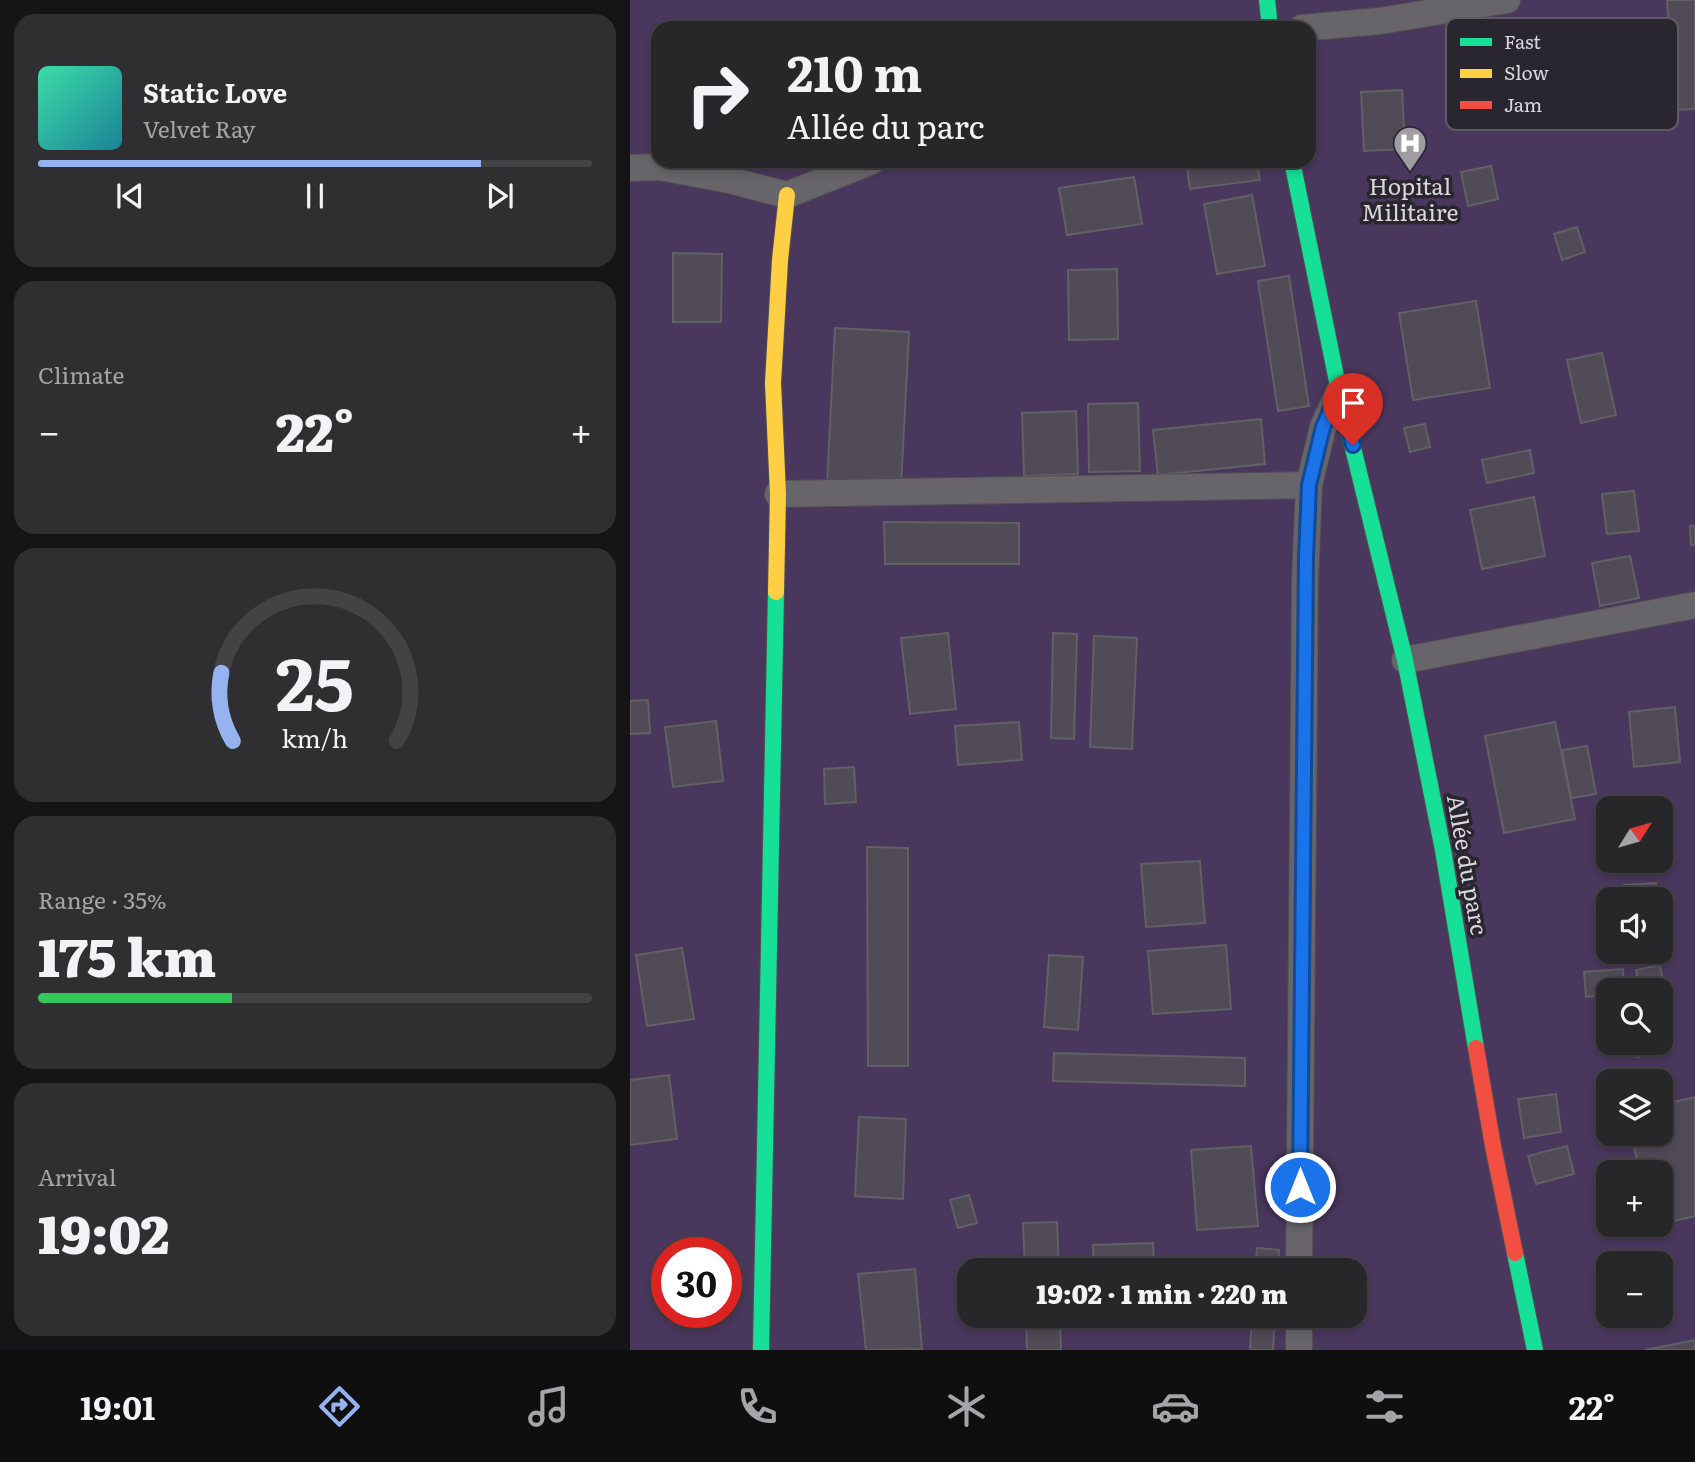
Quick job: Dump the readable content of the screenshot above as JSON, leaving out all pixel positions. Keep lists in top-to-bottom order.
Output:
{
  "streets": {
    "street": ["Allée du parc"]
  },
  "places": {
    "hospital": ["Hopital Militaire"]
  },
  "legend": ["Fast", "Slow", "Jam"],
  "north": "top right",
  "page": {
    "turn": ["210 m", "Allée du parc"],
    "song": ["Static Love", "Velvet Ray"],
    "tile": [
      "Climate",
      ["Range · 35%", "175 km"],
      ["Arrival", "19:02"]
    ],
    "heat": ["−", "22°", "+"],
    "map_buttons": ["+", "−"],
    "limit": "30",
    "trip": "19:02 · 1 min · 220 m",
    "tabs": ["19:01", "22°"],
    "gauge": ["25", "km/h"]
  }
}
